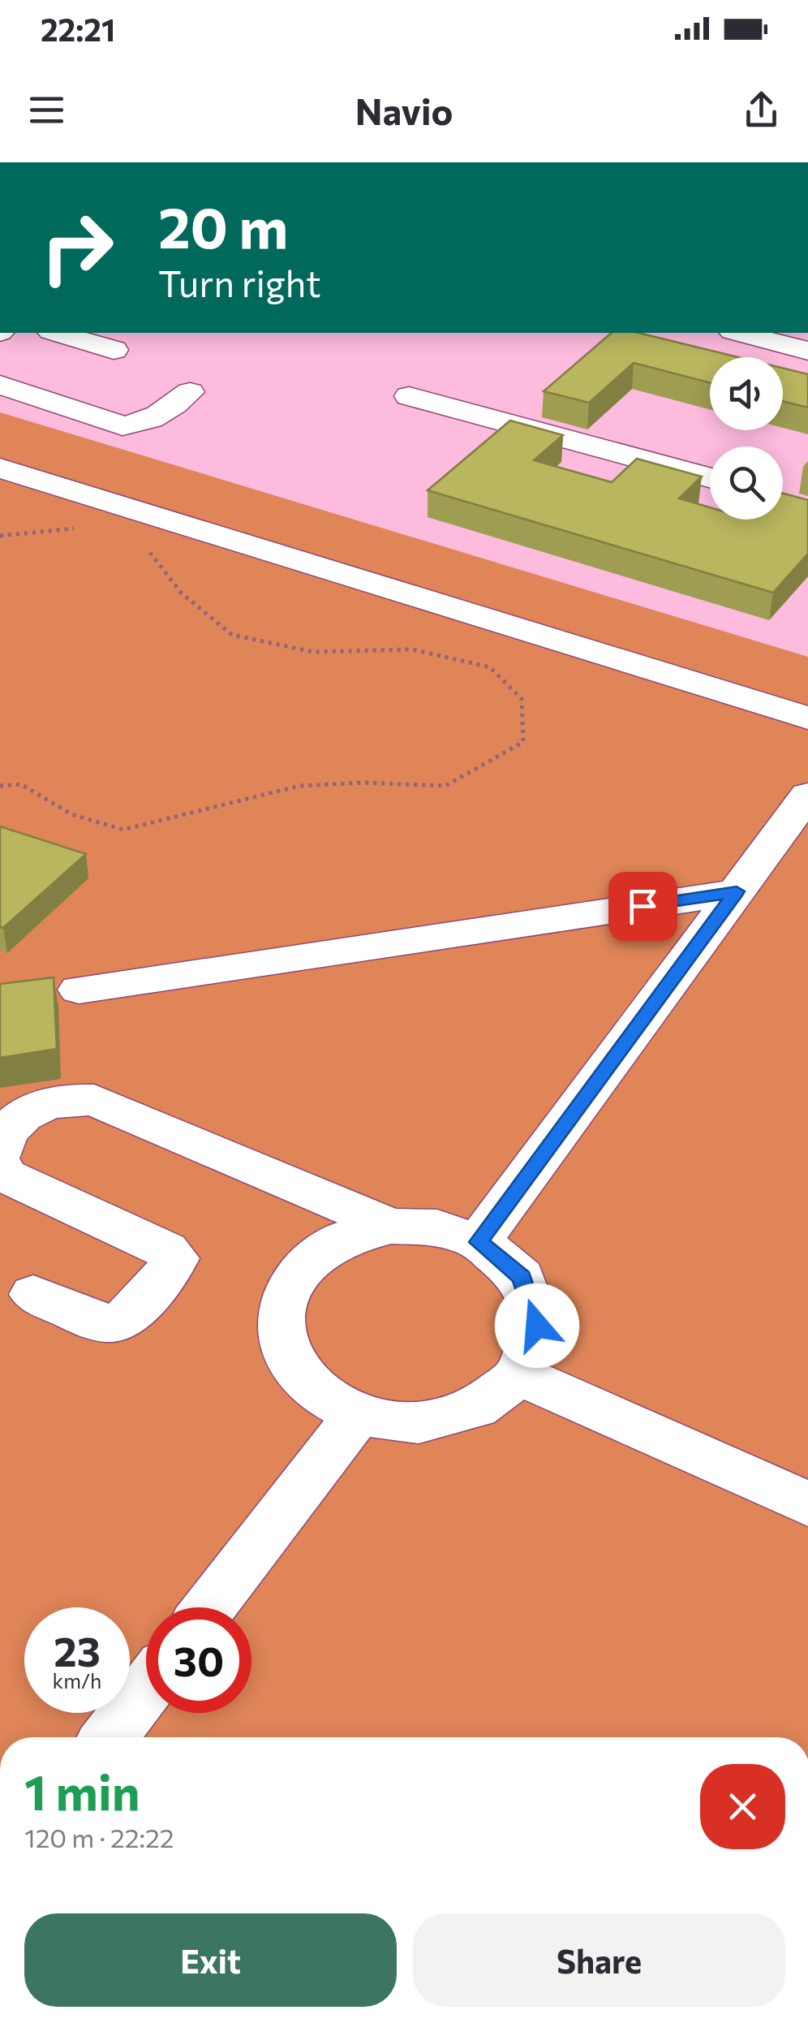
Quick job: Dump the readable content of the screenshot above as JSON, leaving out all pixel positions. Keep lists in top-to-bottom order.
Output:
{
  "page": {
    "status": "22:21",
    "header": "Navio",
    "turn": ["20 m", "Turn right"],
    "speed": "23 km/h",
    "limit": "30",
    "heading": ["1 min", "120 m · 22:22"],
    "buttons": ["Exit", "Share"]
  }
}
